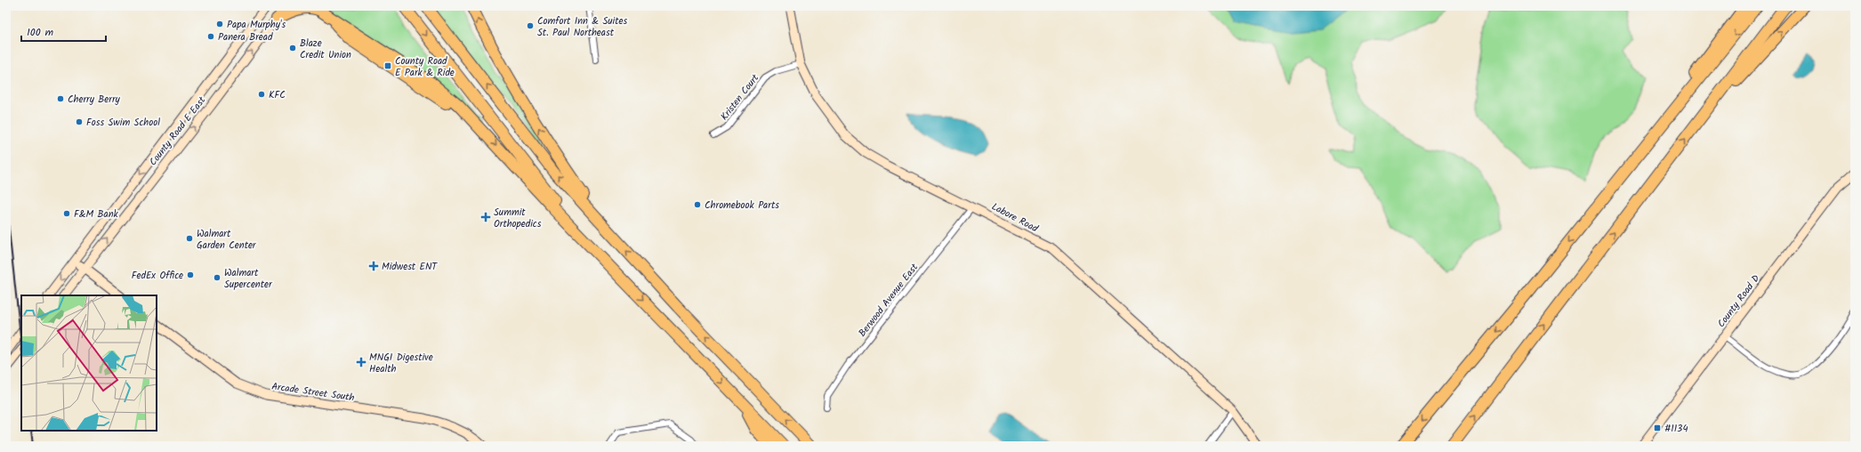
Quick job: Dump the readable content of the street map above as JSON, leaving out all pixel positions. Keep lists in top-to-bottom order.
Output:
{
  "streets": {
    "street": [
      "Kristen Court",
      "County Road E East",
      "Labore Road",
      "Berwood Avenue East",
      "County Road D",
      "Arcade Street South"
    ]
  },
  "crossings": [
    ["Kristen Court", "Labore Road"],
    ["Labore Road", "Berwood Avenue East"]
  ],
  "places": {
    "other": [
      "Papa Murphy's",
      "Comfort Inn & Suites St. Paul Northeast",
      "Panera Bread",
      "Blaze Credit Union",
      "KFC",
      "Cherry Berry",
      "Foss Swim School",
      "Chromebook Parts",
      "F&M Bank",
      "Walmart Garden Center",
      "FedEx Office",
      "Walmart Supercenter"
    ],
    "transit": ["County Road E Park & Ride", "#1134"],
    "health": ["Summit Orthopedics", "Midwest ENT", "MNGI Digestive Health"]
  },
  "scale_bar": "100 m"
}
